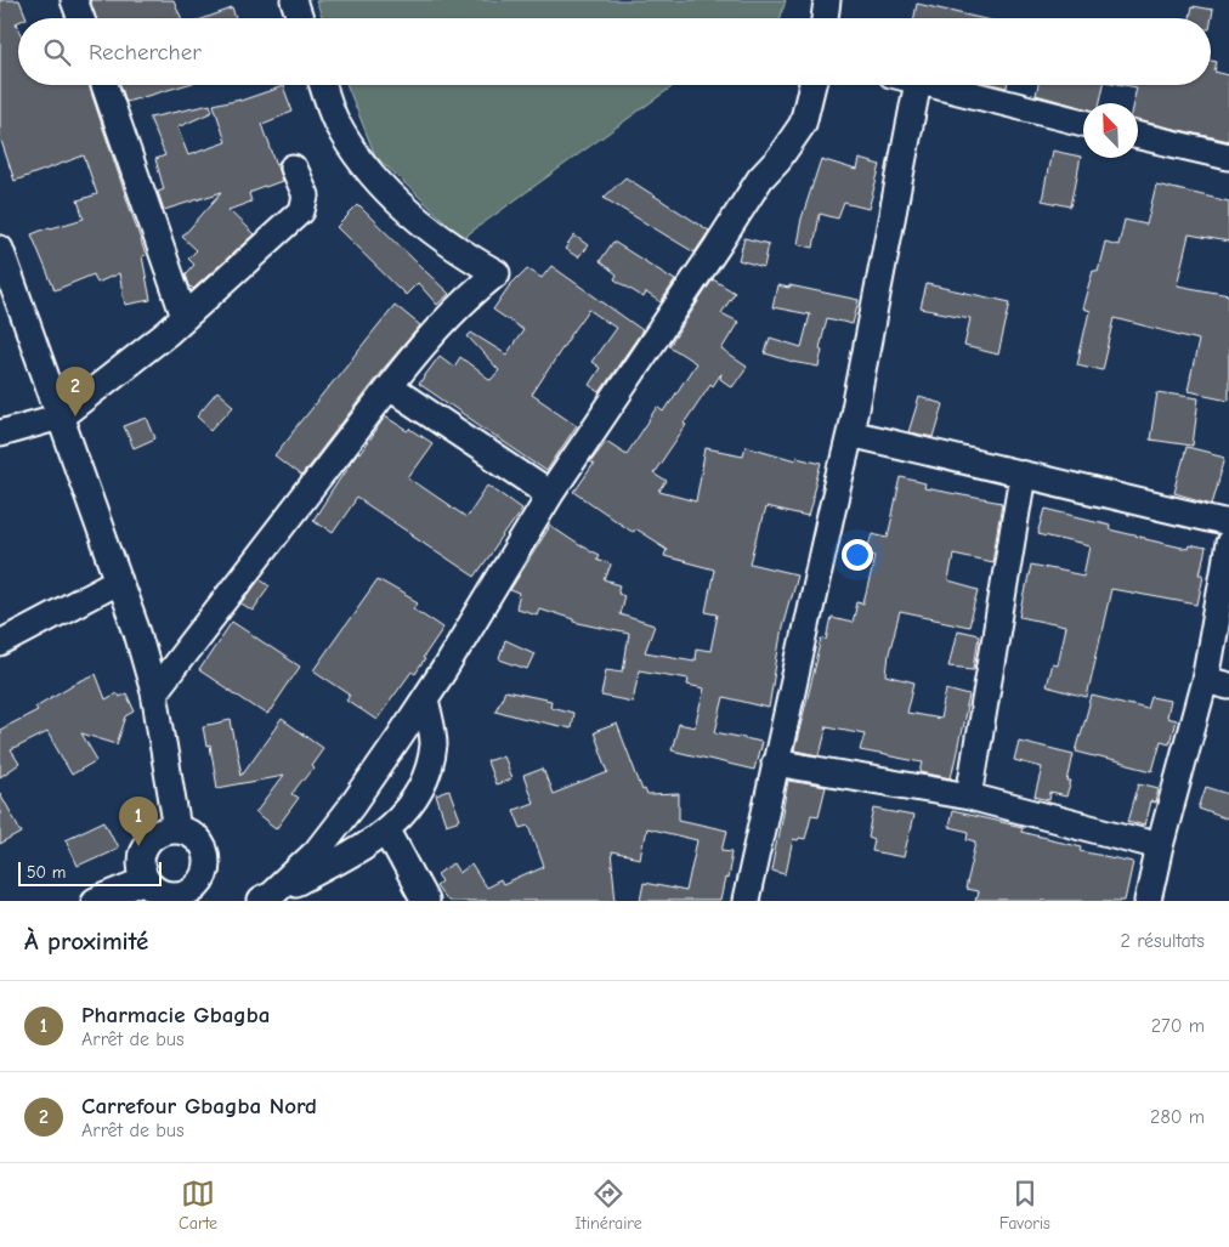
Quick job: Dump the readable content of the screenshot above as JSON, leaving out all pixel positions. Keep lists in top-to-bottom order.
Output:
{
  "scale_bar": "50 m",
  "north": "top left",
  "page": {
    "search": "Rechercher",
    "pins": ["2", "1"],
    "scale": "50 m",
    "heading": ["À proximité", "2 résultats"],
    "list": [
      {
        "mark": "1",
        "name": "Pharmacie Gbagba",
        "note": "Arrêt de bus",
        "value": "270 m"
      },
      {
        "mark": "2",
        "name": "Carrefour Gbagba Nord",
        "note": "Arrêt de bus",
        "value": "280 m"
      }
    ],
    "nav": ["Carte", "Itinéraire", "Favoris"]
  }
}
